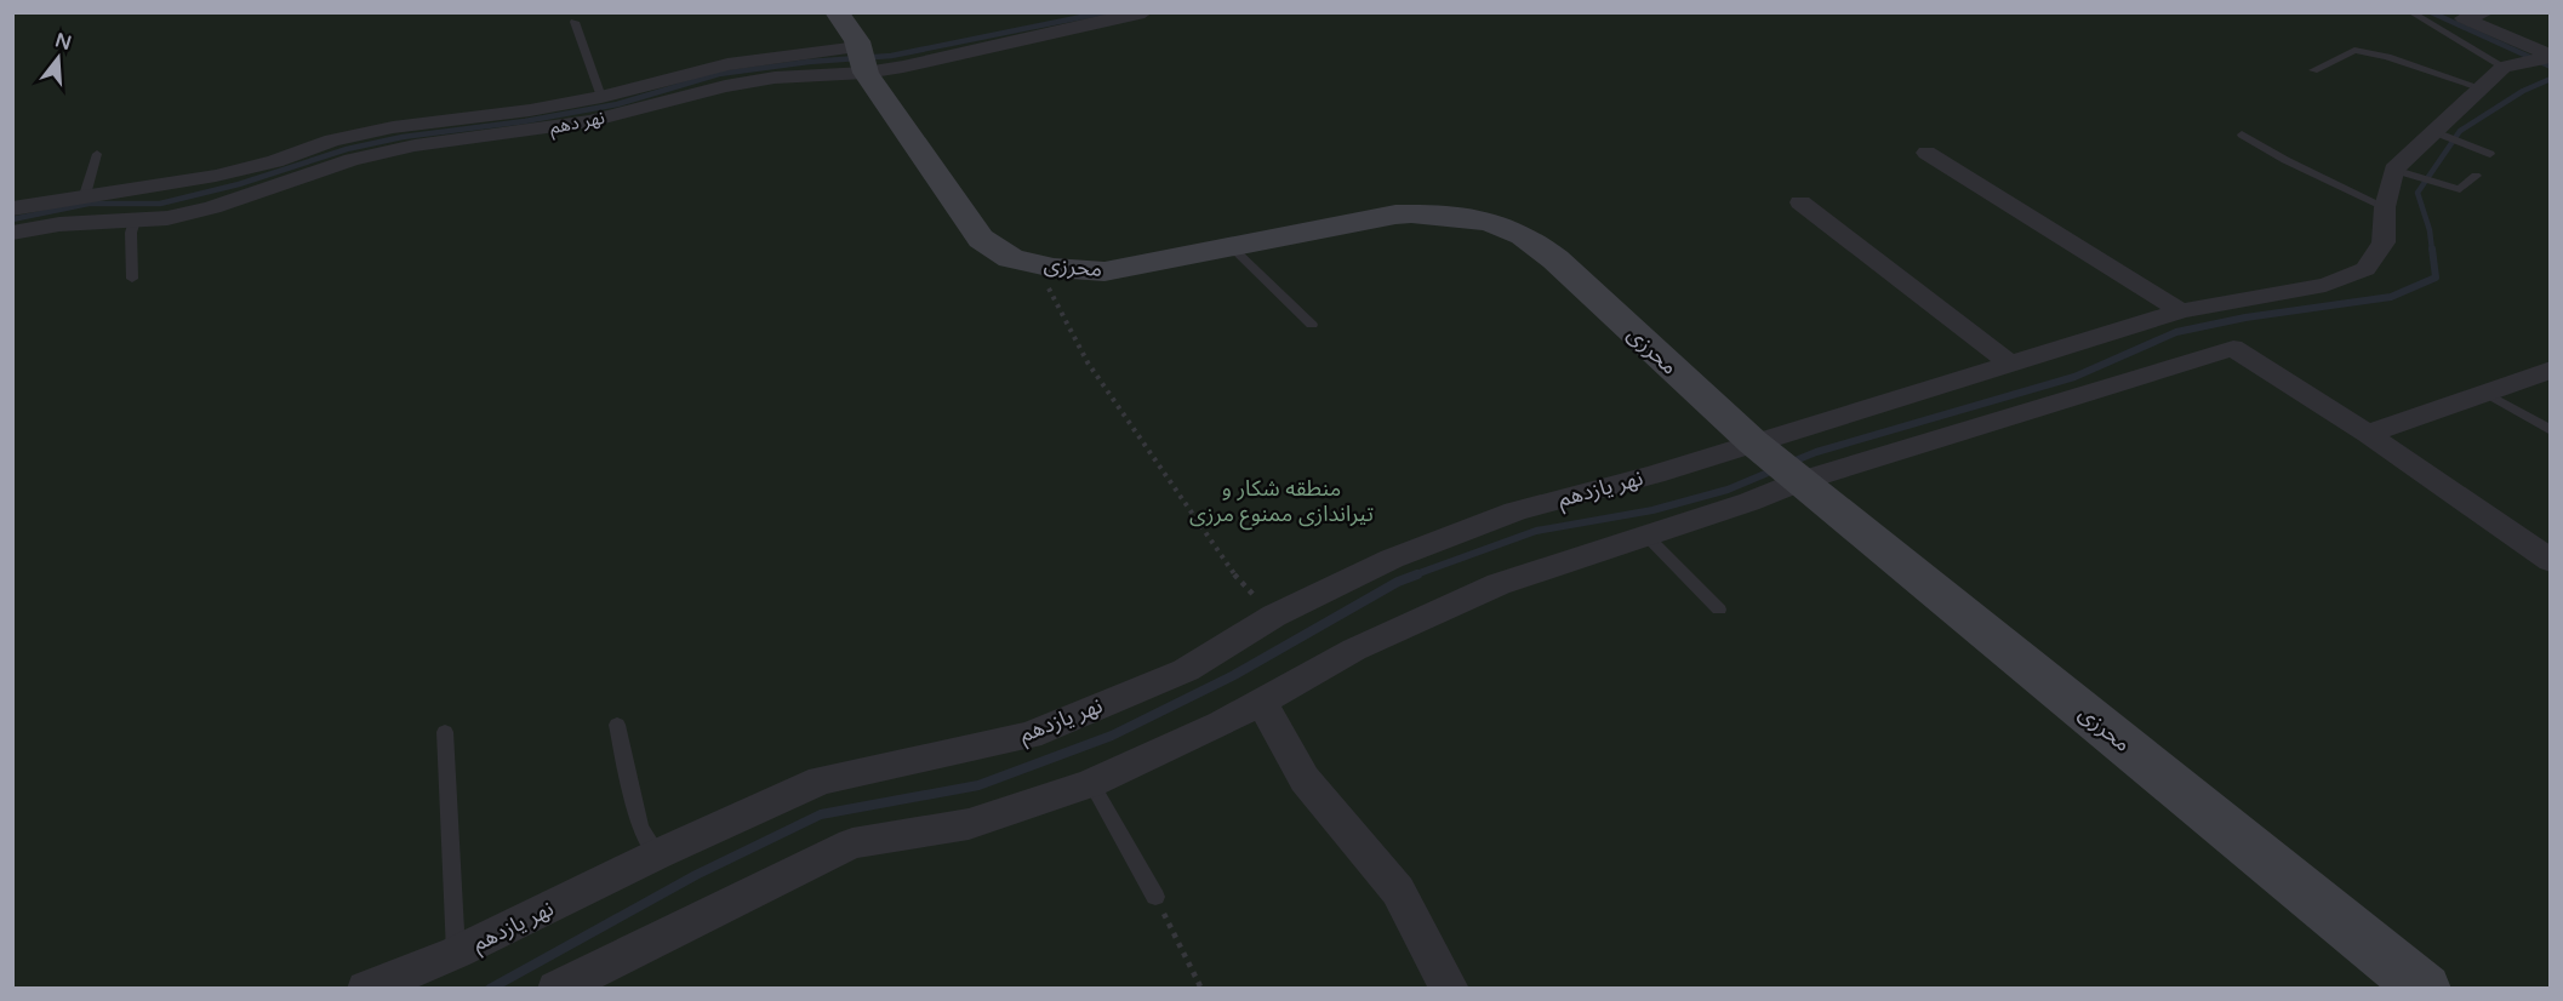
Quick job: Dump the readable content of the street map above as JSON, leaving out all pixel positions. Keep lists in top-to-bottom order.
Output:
{
  "streets": {
    "street": ["نهر دهم", "محرزی", "نهر یازدهم"]
  },
  "crossings": [
    ["نهر دهم", "محرزی"],
    ["محرزی", "نهر یازدهم"]
  ],
  "parks": ["منطقه شکار و تیراندازی ممنوع مرزی"],
  "north": "top"
}
